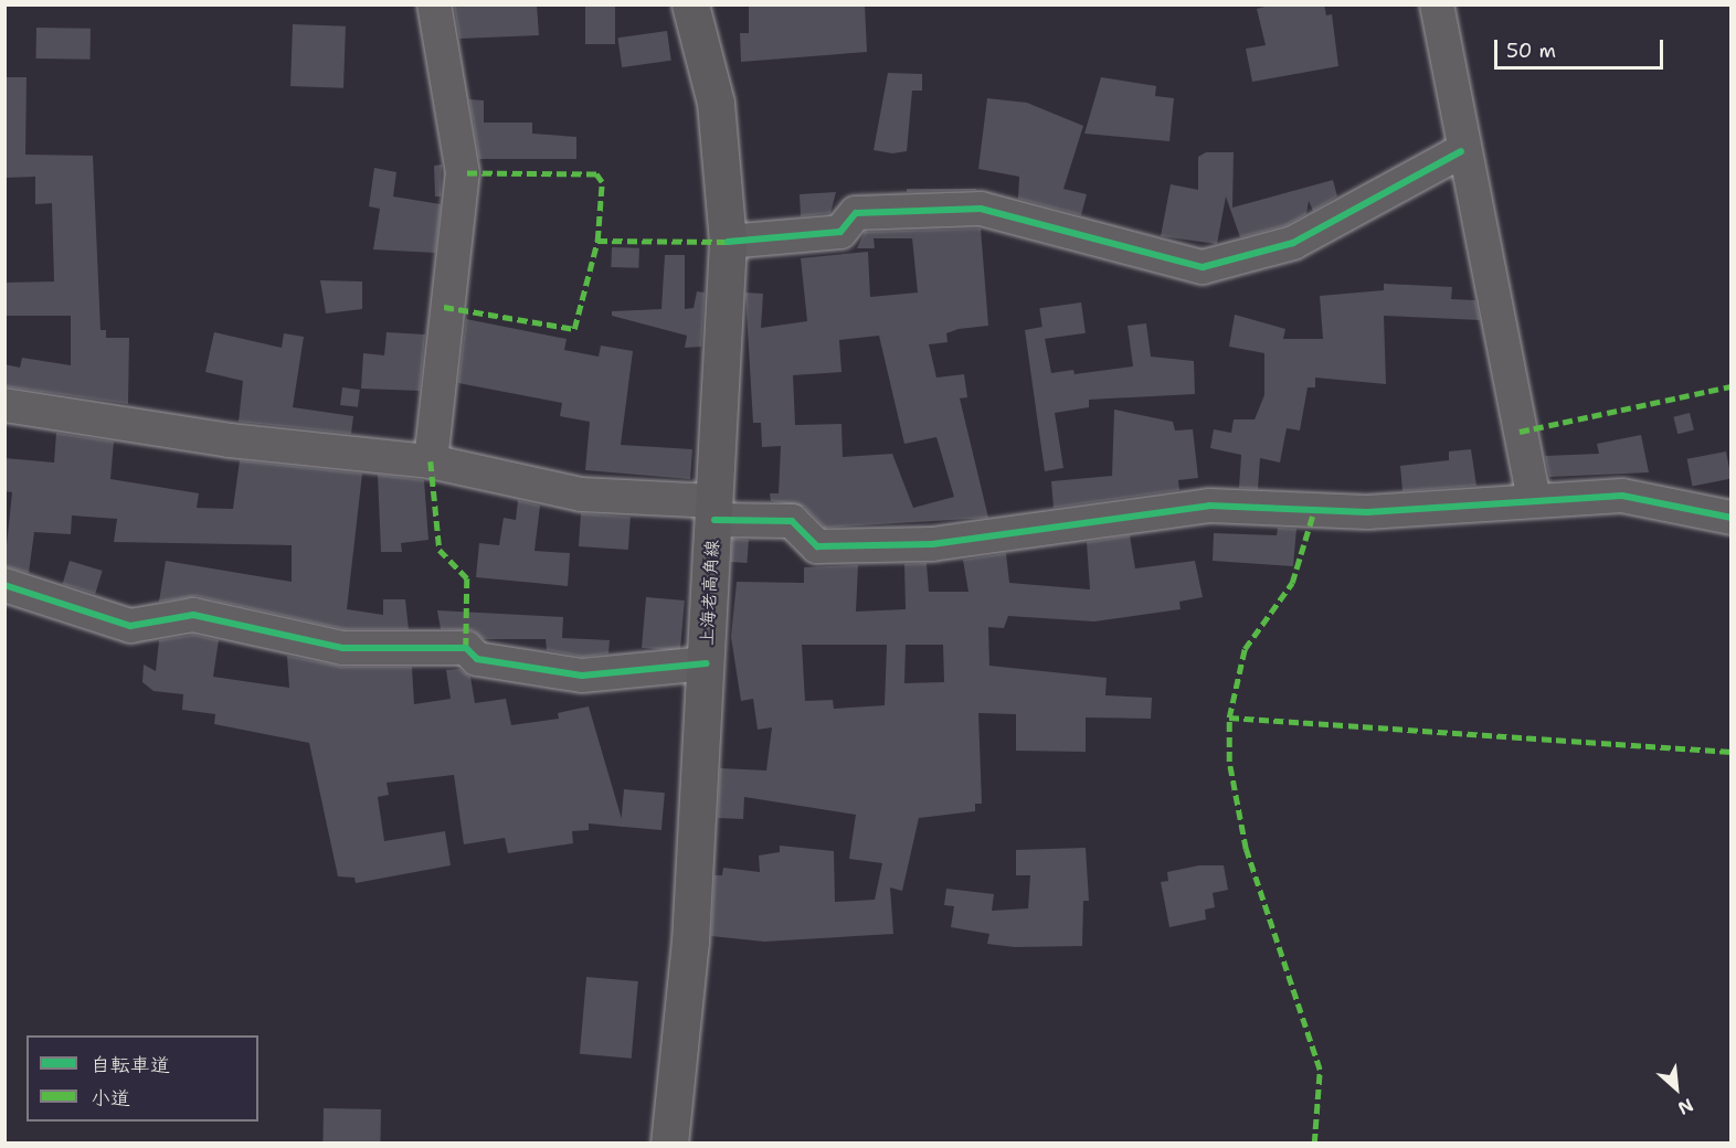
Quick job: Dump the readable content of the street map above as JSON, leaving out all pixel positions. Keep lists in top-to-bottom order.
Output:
{
  "streets": {
    "main road": ["上海老高角線"]
  },
  "legend": ["自転車道", "小道"],
  "scale_bar": "50 m",
  "north": "bottom right"
}
